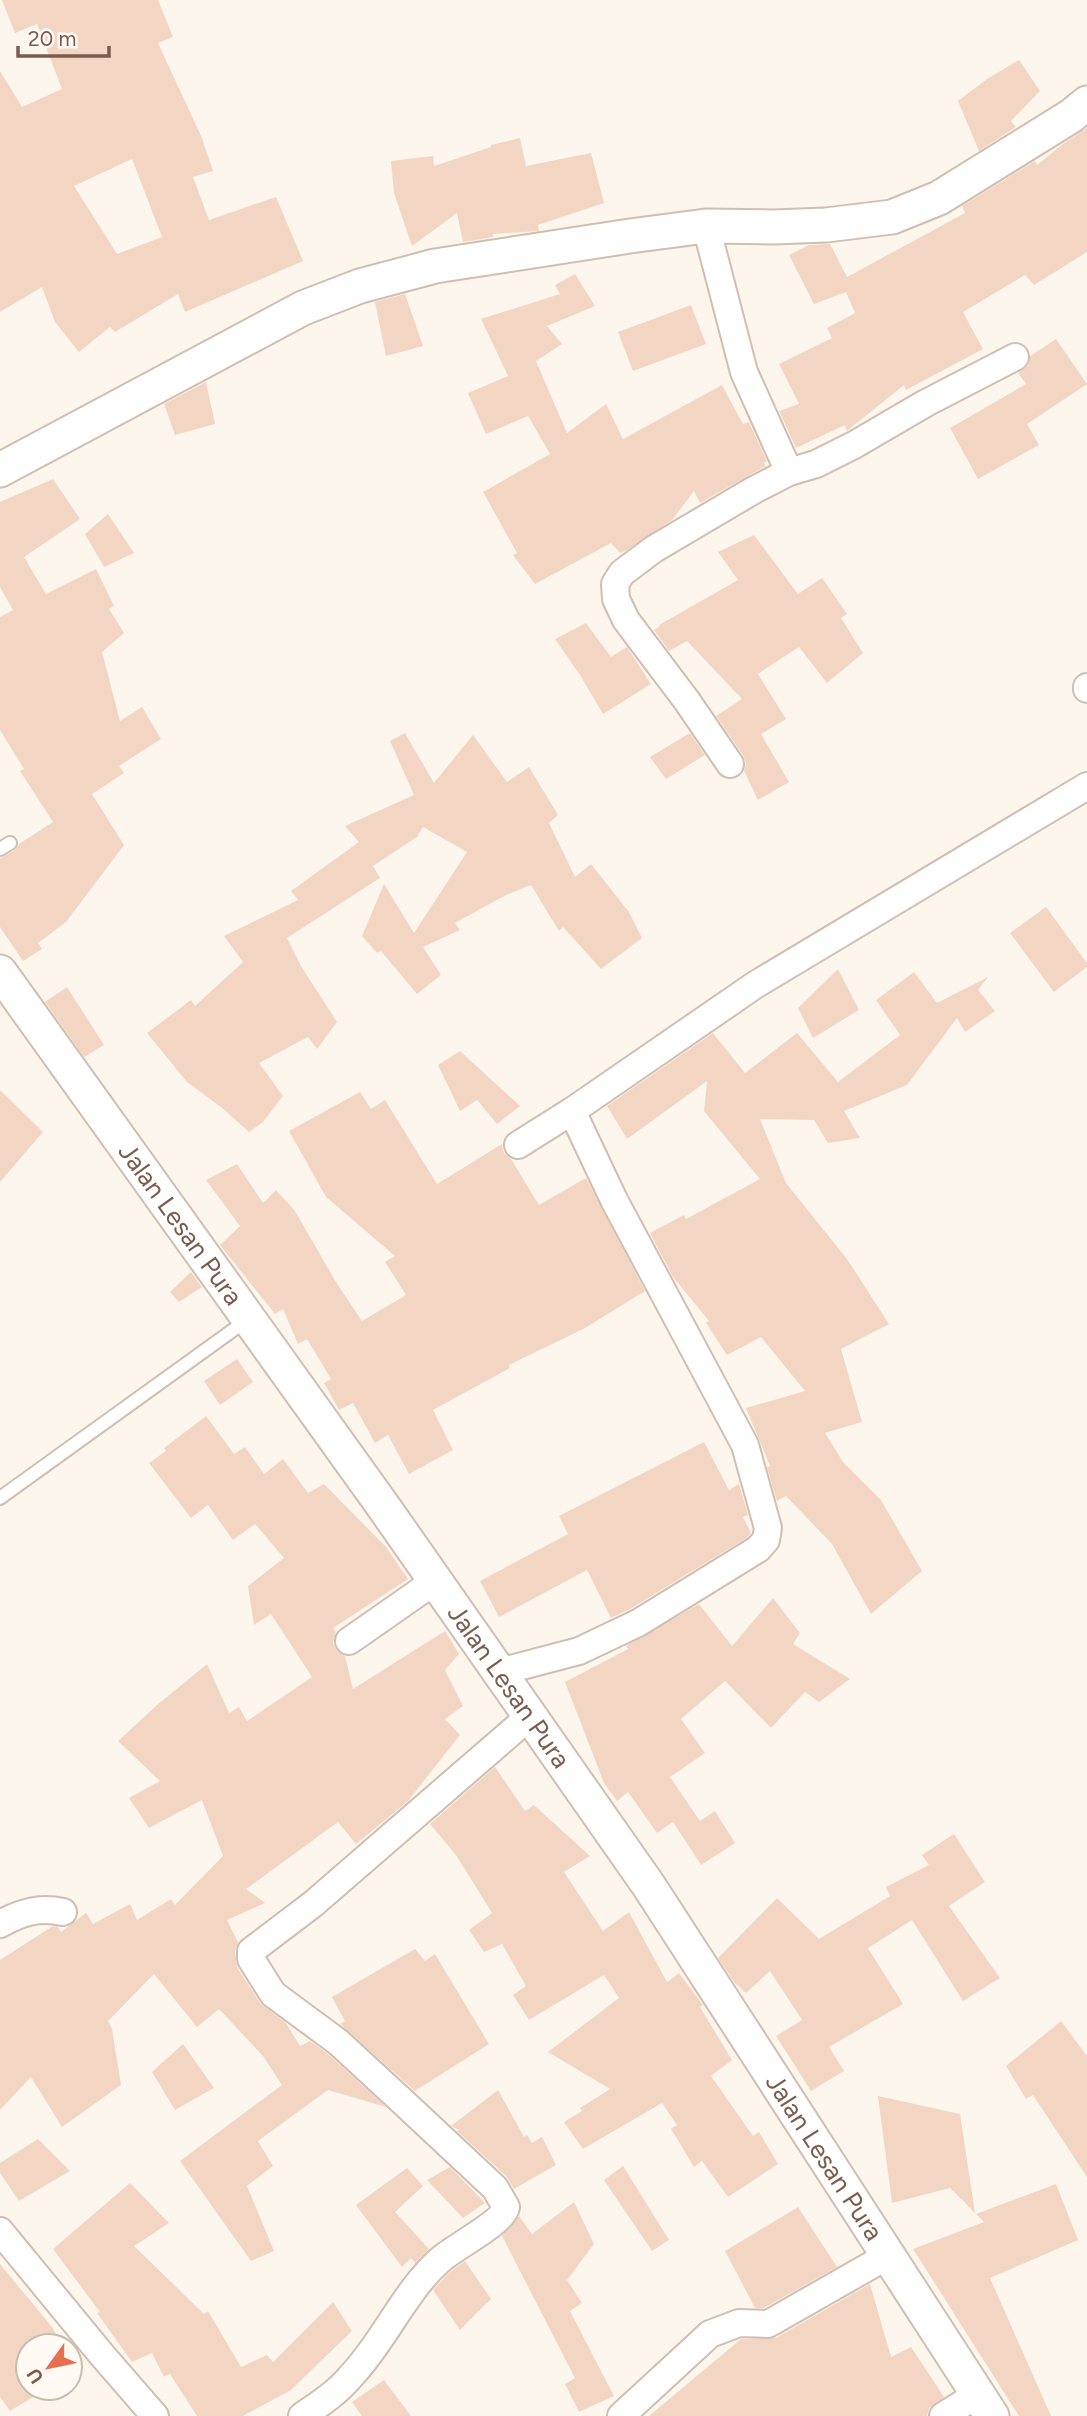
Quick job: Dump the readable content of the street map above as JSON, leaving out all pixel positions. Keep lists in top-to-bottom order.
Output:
{
  "streets": {
    "street": ["Jalan Lesan Pura"]
  },
  "scale_bar": "20 m",
  "north": "bottom left"
}
